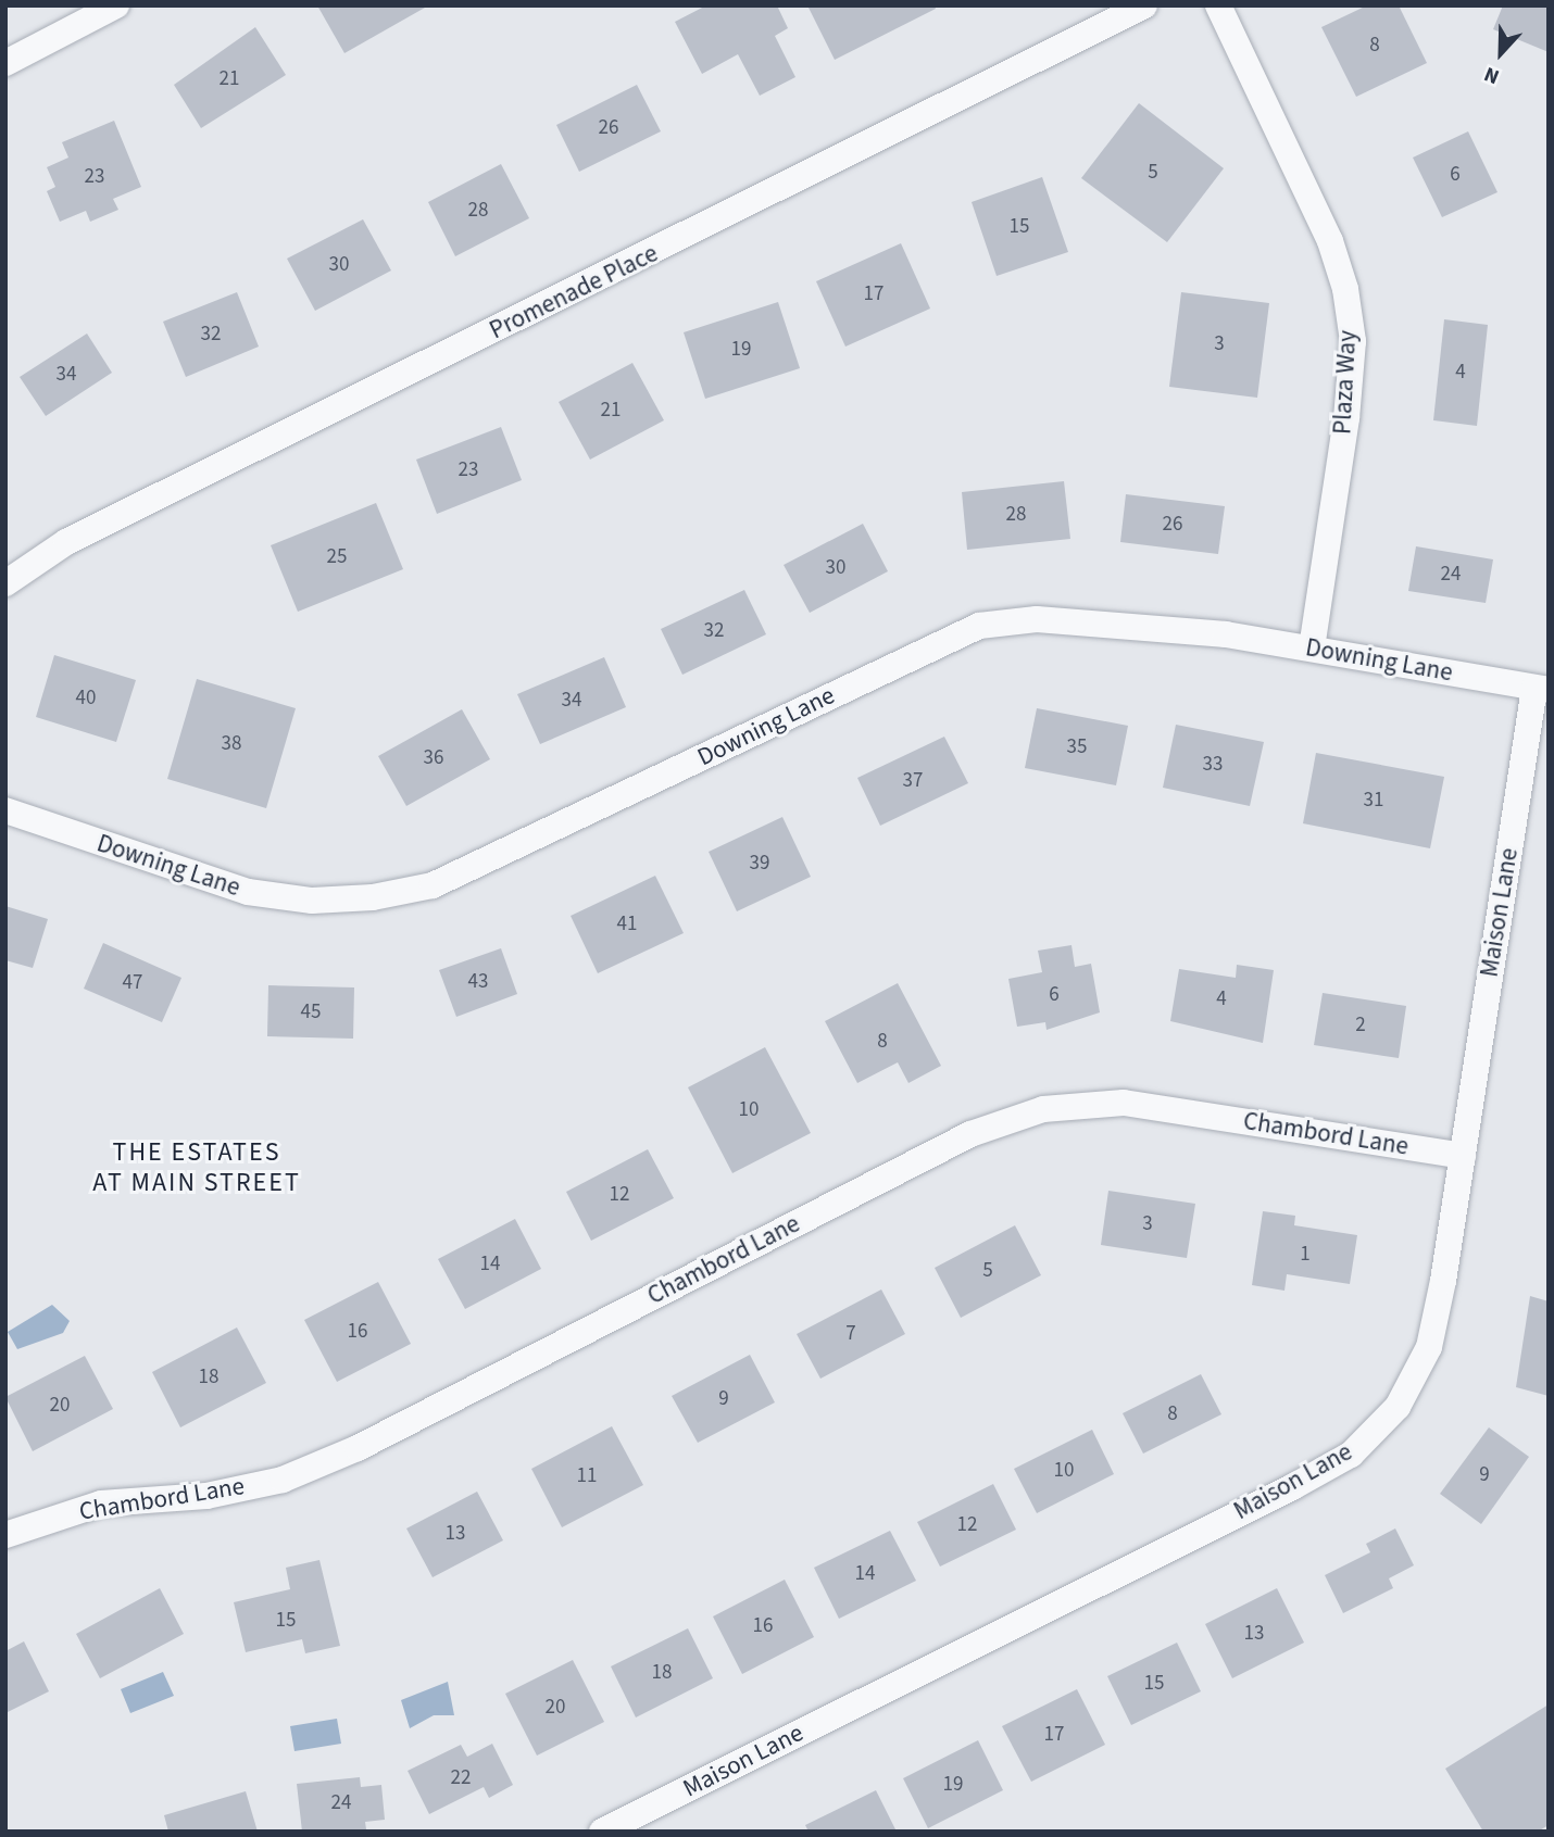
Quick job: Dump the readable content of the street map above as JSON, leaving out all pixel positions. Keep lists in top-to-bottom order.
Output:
{
  "streets": {
    "street": [
      "Promenade Place",
      "Plaza Way",
      "Downing Lane",
      "Maison Lane",
      "Chambord Lane"
    ]
  },
  "crossings": [
    ["Plaza Way", "Downing Lane"],
    ["Downing Lane", "Maison Lane"],
    ["Maison Lane", "Chambord Lane"]
  ],
  "districts": ["THE ESTATES AT MAIN STREET"],
  "house_numbers": [
    "8",
    "21",
    "26",
    "5",
    "6",
    "23",
    "28",
    "15",
    "30",
    "17",
    "32",
    "3",
    "19",
    "4",
    "34",
    "21",
    "23",
    "28",
    "26",
    "25",
    "30",
    "24",
    "32",
    "40",
    "34",
    "38",
    "35",
    "36",
    "33",
    "37",
    "31",
    "39",
    "41",
    "43",
    "47",
    "6",
    "4",
    "45",
    "2",
    "8",
    "10",
    "12",
    "3",
    "1",
    "14",
    "5",
    "16",
    "7",
    "18",
    "9",
    "20",
    "8",
    "10",
    "9",
    "11",
    "12",
    "13",
    "14",
    "15",
    "16",
    "13",
    "18",
    "15",
    "20",
    "17",
    "22",
    "19",
    "24"
  ],
  "north": "bottom"
}
